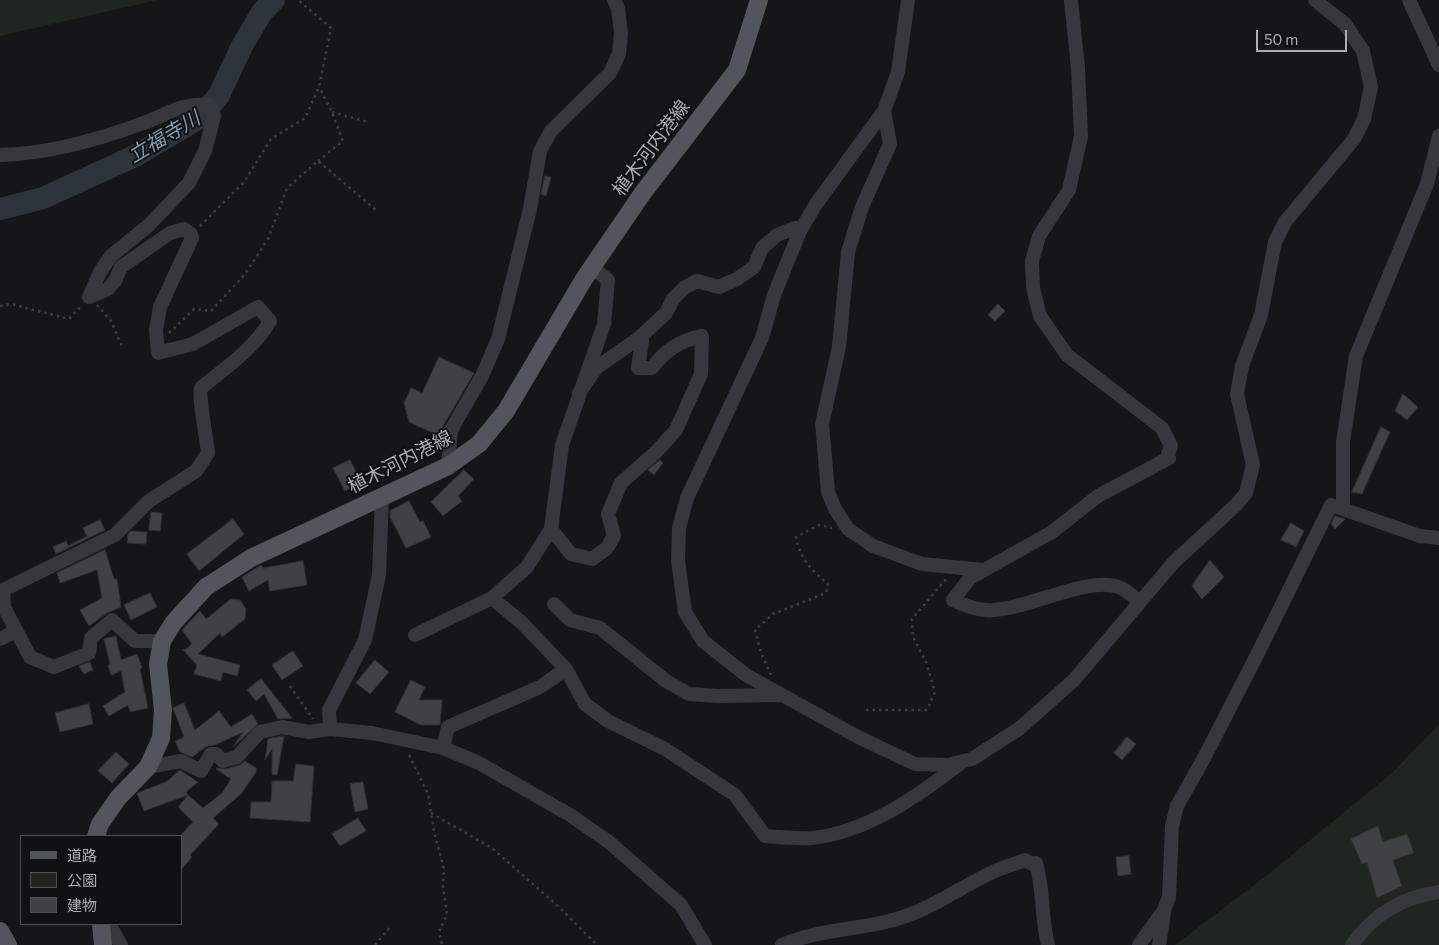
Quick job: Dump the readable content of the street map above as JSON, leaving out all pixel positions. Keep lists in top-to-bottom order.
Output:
{
  "streets": {
    "main road": ["植木河内港線"]
  },
  "water": ["立福寺川"],
  "legend": ["道路", "公園", "建物"],
  "scale_bar": "50 m"
}
